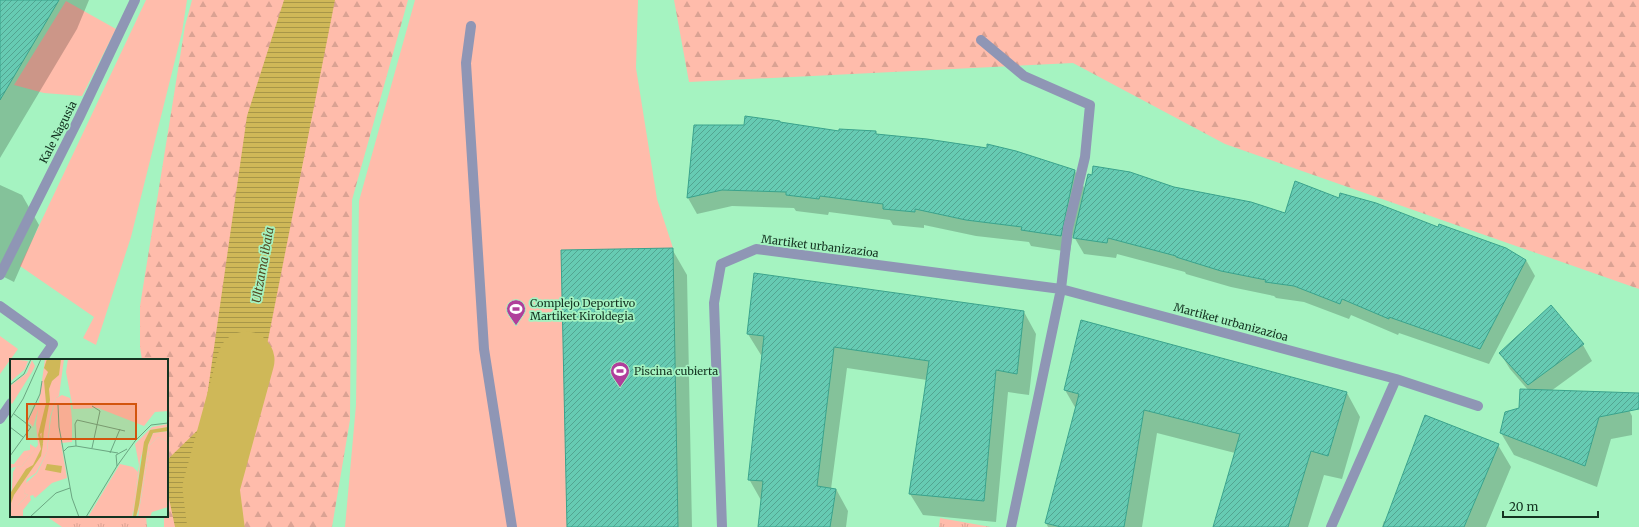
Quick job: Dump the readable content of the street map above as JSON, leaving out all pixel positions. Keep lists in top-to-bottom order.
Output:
{
  "streets": {
    "street": ["Kale Nagusia", "Martiket urbanizazioa"]
  },
  "water": ["Ultzama ibaia"],
  "places": {
    "sports": ["Complejo Deportivo Martiket Kiroldegia", "Piscina cubierta"]
  },
  "scale_bar": "20 m"
}
